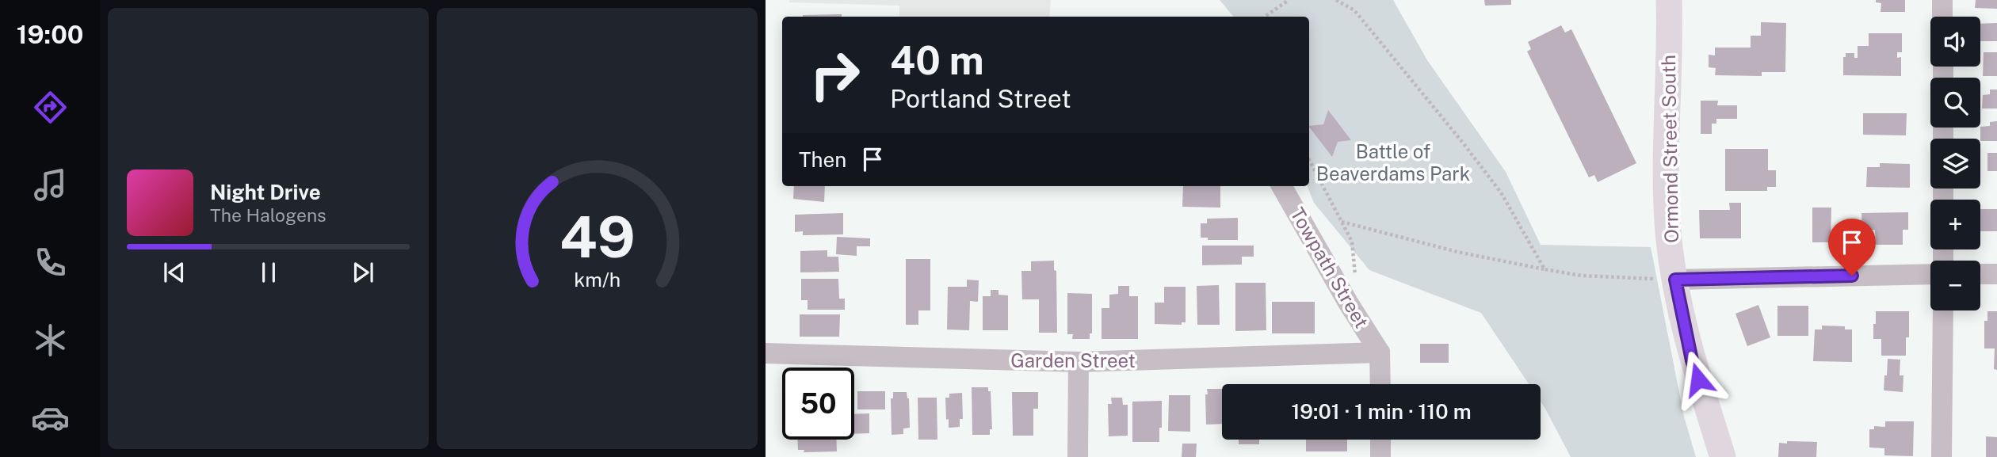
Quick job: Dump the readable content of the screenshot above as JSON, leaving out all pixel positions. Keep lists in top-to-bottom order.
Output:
{
  "streets": {
    "main road": ["Ormond Street South"],
    "street": ["Towpath Street", "Garden Street"]
  },
  "crossings": [
    ["Towpath Street", "Garden Street"]
  ],
  "parks": ["Battle of Beaverdams Park"],
  "page": {
    "tabs": "19:00",
    "map_buttons": ["+", "−"],
    "turn": ["40 m", "Portland Street"],
    "then": "Then",
    "song": ["Night Drive", "The Halogens"],
    "limit": "50",
    "trip": "19:01 · 1 min · 110 m",
    "gauge": ["49", "km/h"]
  }
}
